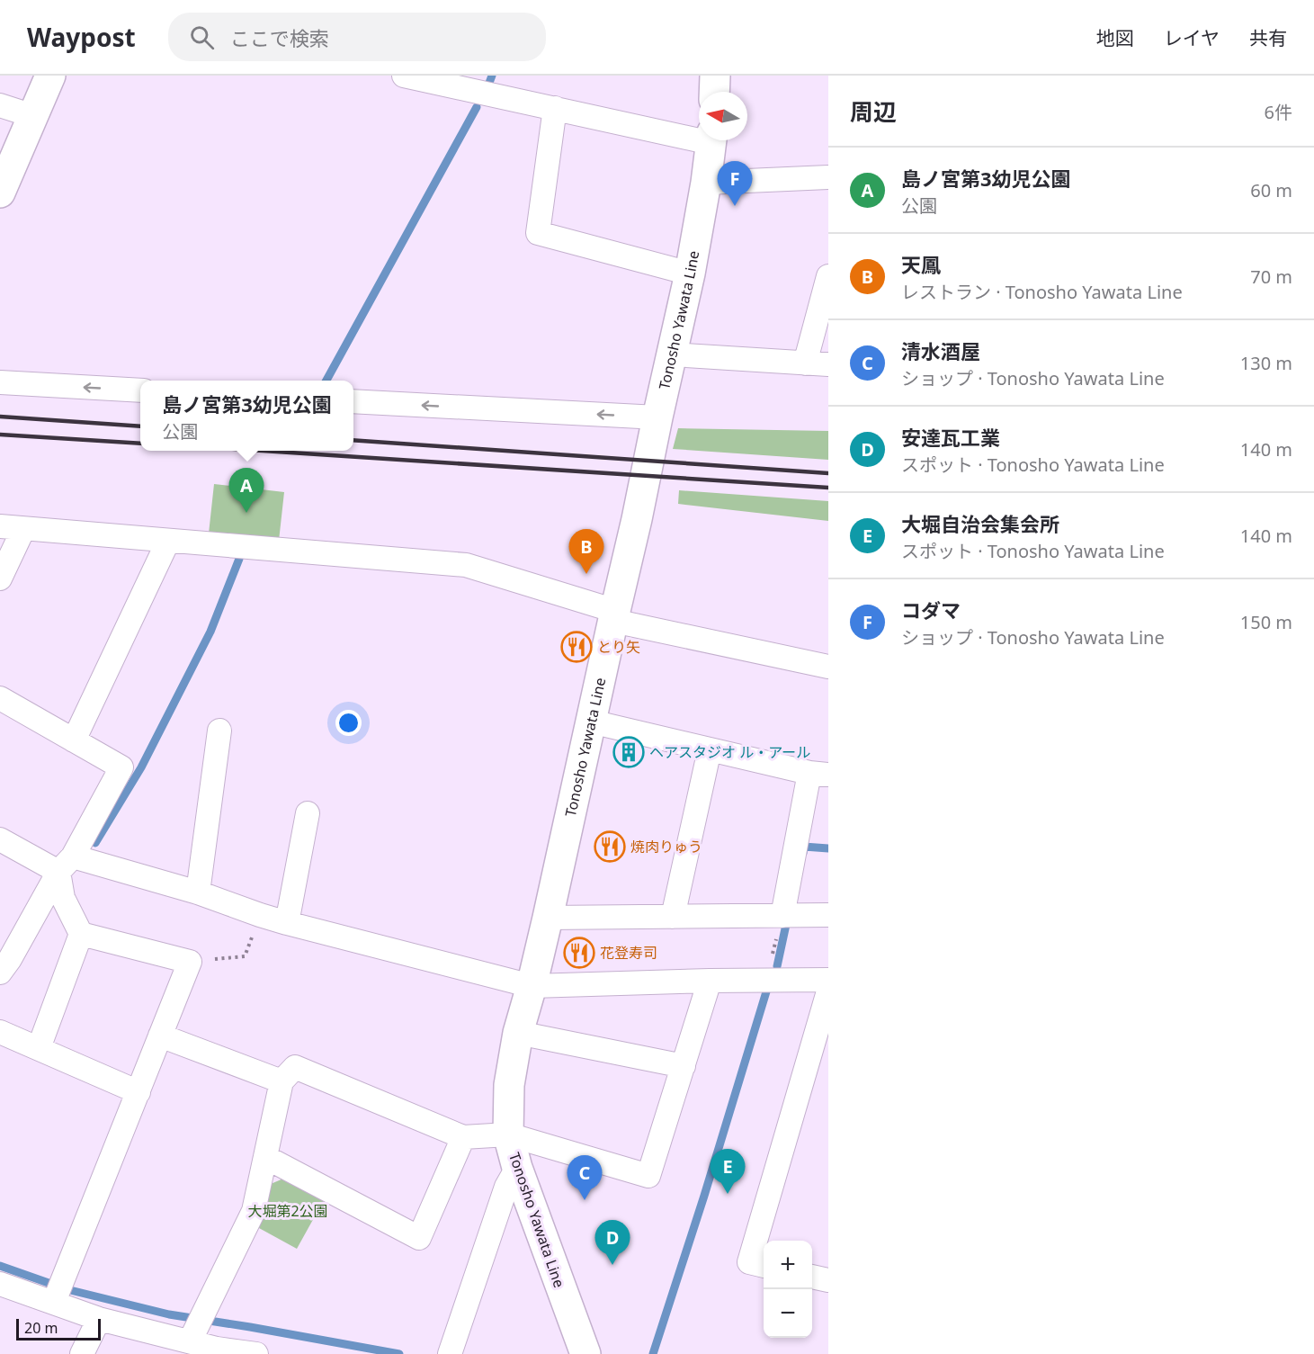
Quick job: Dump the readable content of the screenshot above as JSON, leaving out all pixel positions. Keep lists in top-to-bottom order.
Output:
{
  "streets": {
    "main road": ["Tonosho Yawata Line"]
  },
  "parks": ["大堀第2公園"],
  "places": {
    "restaurant": ["とり矢", "焼肉りゅう", "花登寿司"],
    "building": ["ヘアスタジオ ル・アール"]
  },
  "scale_bar": "20 m",
  "north": "left",
  "page": {
    "header": "Waypost",
    "search": "ここで検索",
    "nav": ["地図", "レイヤ", "共有"],
    "heading": ["周辺", "6件"],
    "list": [
      {
        "mark": "A",
        "name": "島ノ宮第3幼児公園",
        "note": "公園",
        "value": "60 m"
      },
      {
        "mark": "B",
        "name": "天鳳",
        "note": "レストラン · Tonosho Yawata Line",
        "value": "70 m"
      },
      {
        "mark": "C",
        "name": "清水酒屋",
        "note": "ショップ · Tonosho Yawata Line",
        "value": "130 m"
      },
      {
        "mark": "D",
        "name": "安達瓦工業",
        "note": "スポット · Tonosho Yawata Line",
        "value": "140 m"
      },
      {
        "mark": "E",
        "name": "大堀自治会集会所",
        "note": "スポット · Tonosho Yawata Line",
        "value": "140 m"
      },
      {
        "mark": "F",
        "name": "コダマ",
        "note": "ショップ · Tonosho Yawata Line",
        "value": "150 m"
      }
    ],
    "pins": [
      "F",
      "A",
      "B",
      "E",
      "C",
      "D"
    ],
    "popup": ["島ノ宮第3幼児公園", "公園"],
    "map_buttons": ["+", "−"],
    "scale": "20 m"
  }
}
